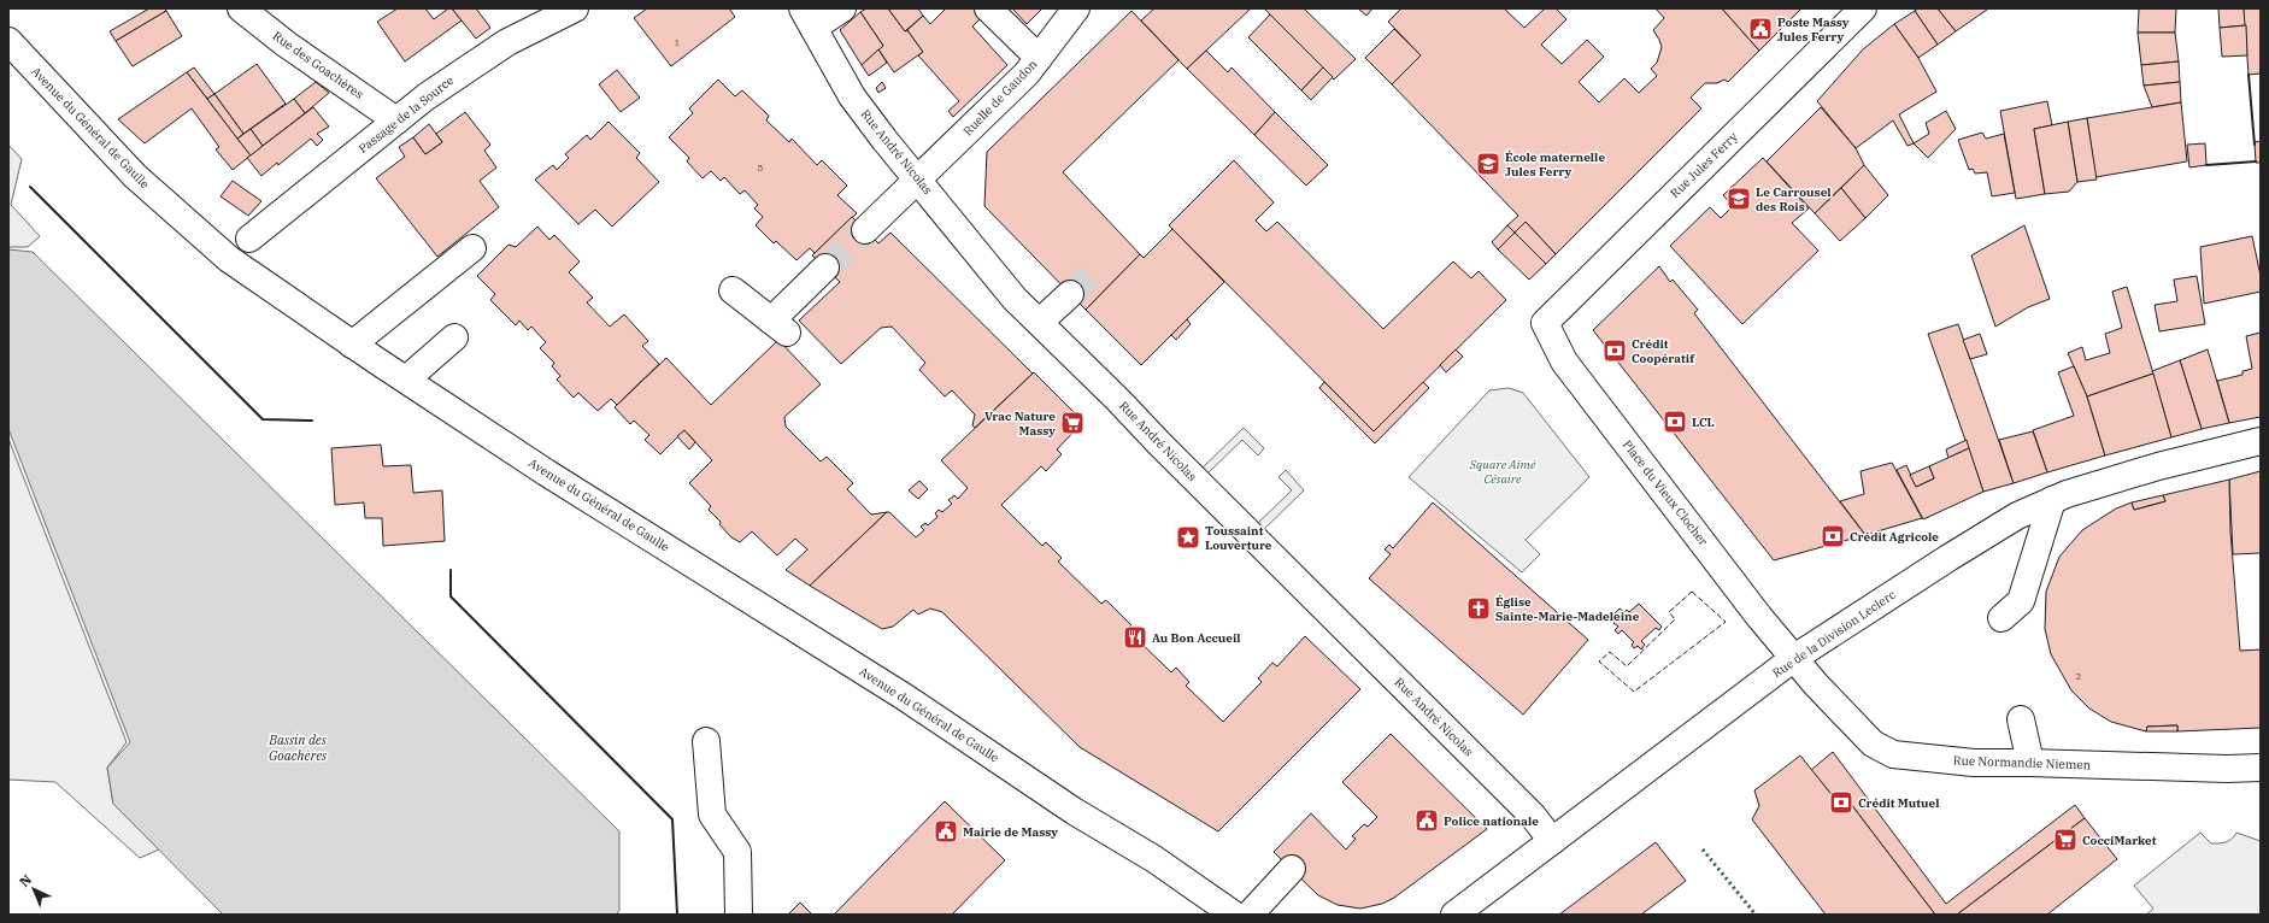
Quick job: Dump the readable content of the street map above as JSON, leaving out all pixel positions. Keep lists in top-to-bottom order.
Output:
{
  "streets": {
    "street": [
      "Rue des Goachères",
      "Ruelle de Gaudon",
      "Passage de la Source",
      "Avenue du Général de Gaulle",
      "Rue André Nicolas",
      "Rue Jules Ferry",
      "Place du Vieux Clocher",
      "Rue de la Division Leclerc",
      "Rue Normandie Niemen"
    ]
  },
  "crossings": [
    ["Rue des Goachères", "Passage de la Source"],
    ["Ruelle de Gaudon", "Rue André Nicolas"],
    ["Rue André Nicolas", "Rue de la Division Leclerc"],
    ["Rue Jules Ferry", "Place du Vieux Clocher"],
    ["Place du Vieux Clocher", "Rue de la Division Leclerc"],
    ["Place du Vieux Clocher", "Rue Normandie Niemen"],
    ["Rue de la Division Leclerc", "Rue Normandie Niemen"]
  ],
  "water": ["Bassin des Goachères"],
  "parks": ["Square Aimé Césaire"],
  "places": {
    "public building": ["Poste Massy Jules Ferry", "Police nationale", "Mairie de Massy"],
    "school or university": ["École maternelle Jules Ferry", "Le Carrousel des Rois"],
    "bank": [
      "Crédit Coopératif",
      "LCL",
      "Crédit Agricole",
      "Crédit Mutuel"
    ],
    "supermarket": ["Vrac Nature Massy", "CocciMarket"],
    "place": ["Toussaint Louverture"],
    "church": ["Église Sainte-Marie-Madeleine"],
    "restaurant": ["Au Bon Accueil"]
  },
  "house_numbers": ["1", "5", "2"],
  "north": "top left"
}
